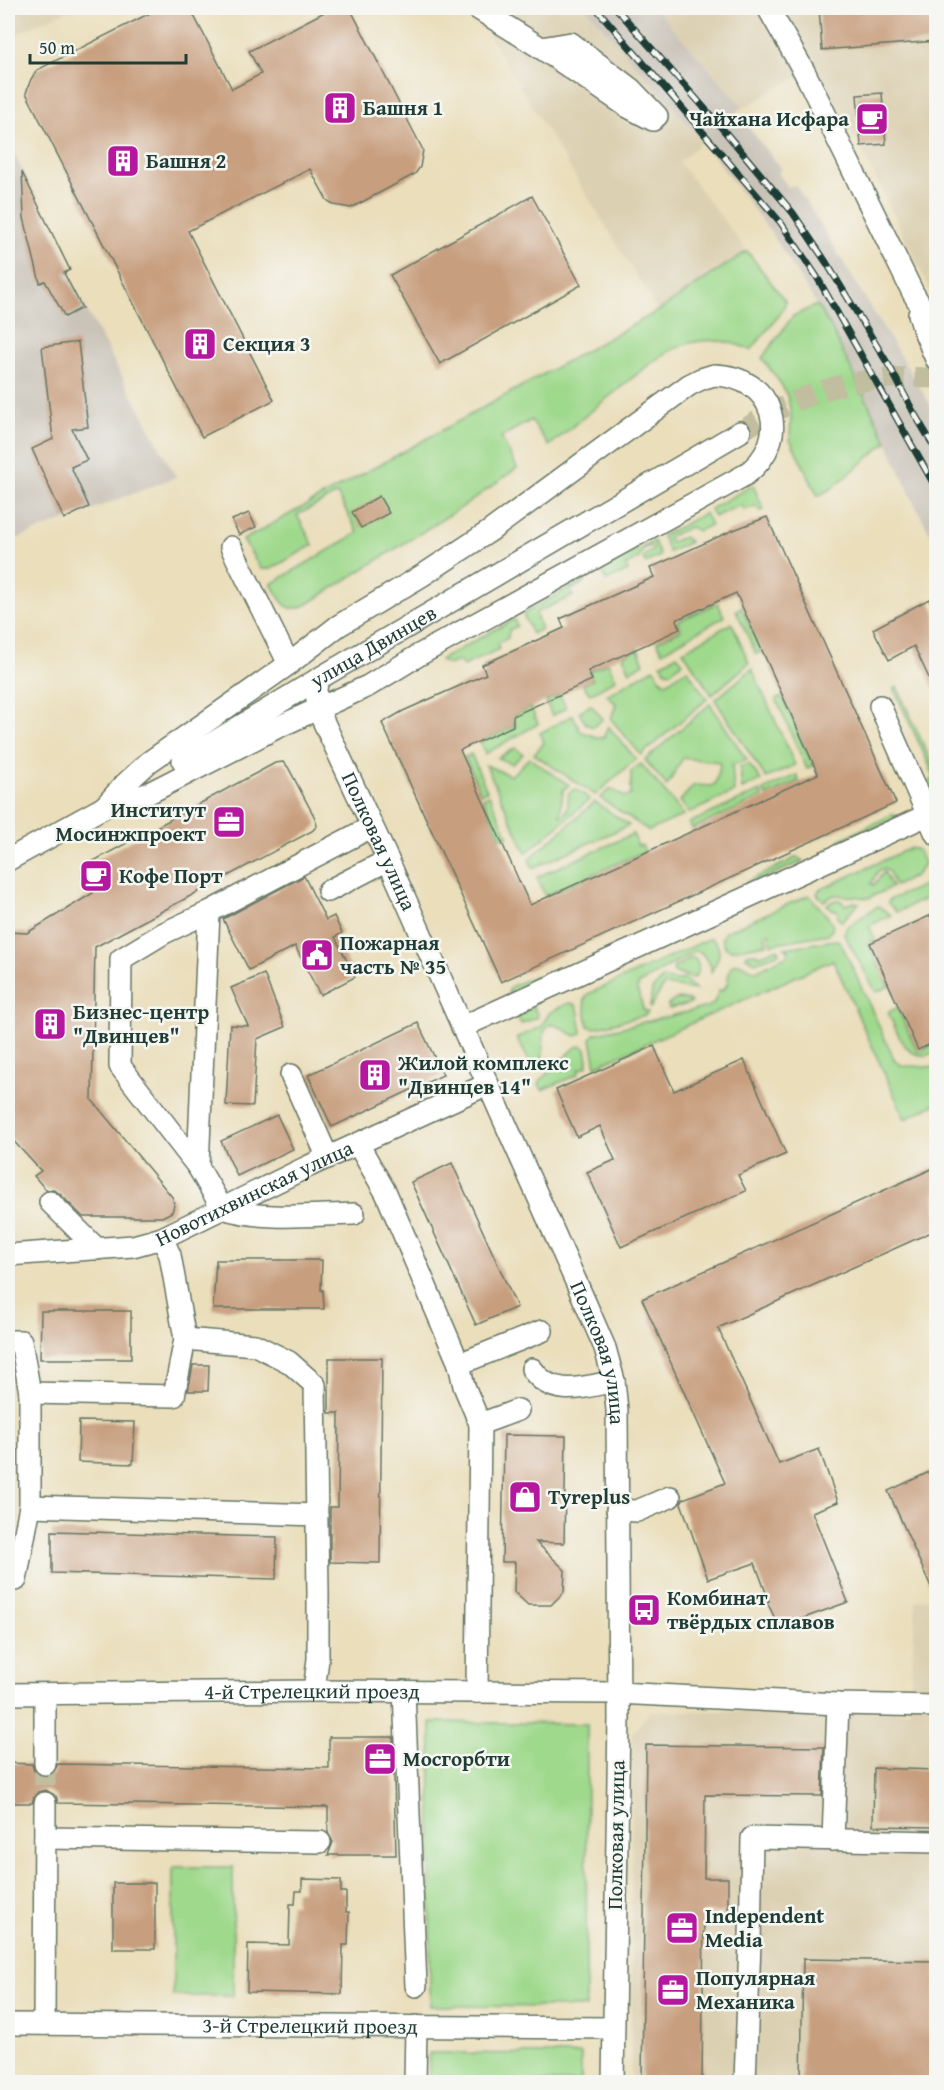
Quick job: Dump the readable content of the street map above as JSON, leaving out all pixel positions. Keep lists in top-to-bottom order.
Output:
{
  "streets": {
    "street": [
      "улица Двинцев",
      "Полковая улица",
      "Новотихвинская улица",
      "4-й Стрелецкий проезд",
      "3-й Стрелецкий проезд"
    ]
  },
  "crossings": [
    ["улица Двинцев", "Полковая улица"],
    ["Полковая улица", "Новотихвинская улица"],
    ["Полковая улица", "4-й Стрелецкий проезд"],
    ["Полковая улица", "3-й Стрелецкий проезд"]
  ],
  "places": {
    "building": [
      "Башня 1",
      "Башня 2",
      "Секция 3",
      "Бизнес-центр \"Двинцев\"",
      "Жилой комплекс \"Двинцев 14\""
    ],
    "cafe": ["Чайхана Исфара", "Кофе Порт"],
    "office": [
      "Институт Мосинжпроект",
      "Мосгорбти",
      "Independent Media",
      "Популярная Механика"
    ],
    "public building": ["Пожарная часть № 35"],
    "shop": ["Tyreplus"],
    "bus stop": ["Комбинат твёрдых сплавов"]
  },
  "scale_bar": "50 m"
}
